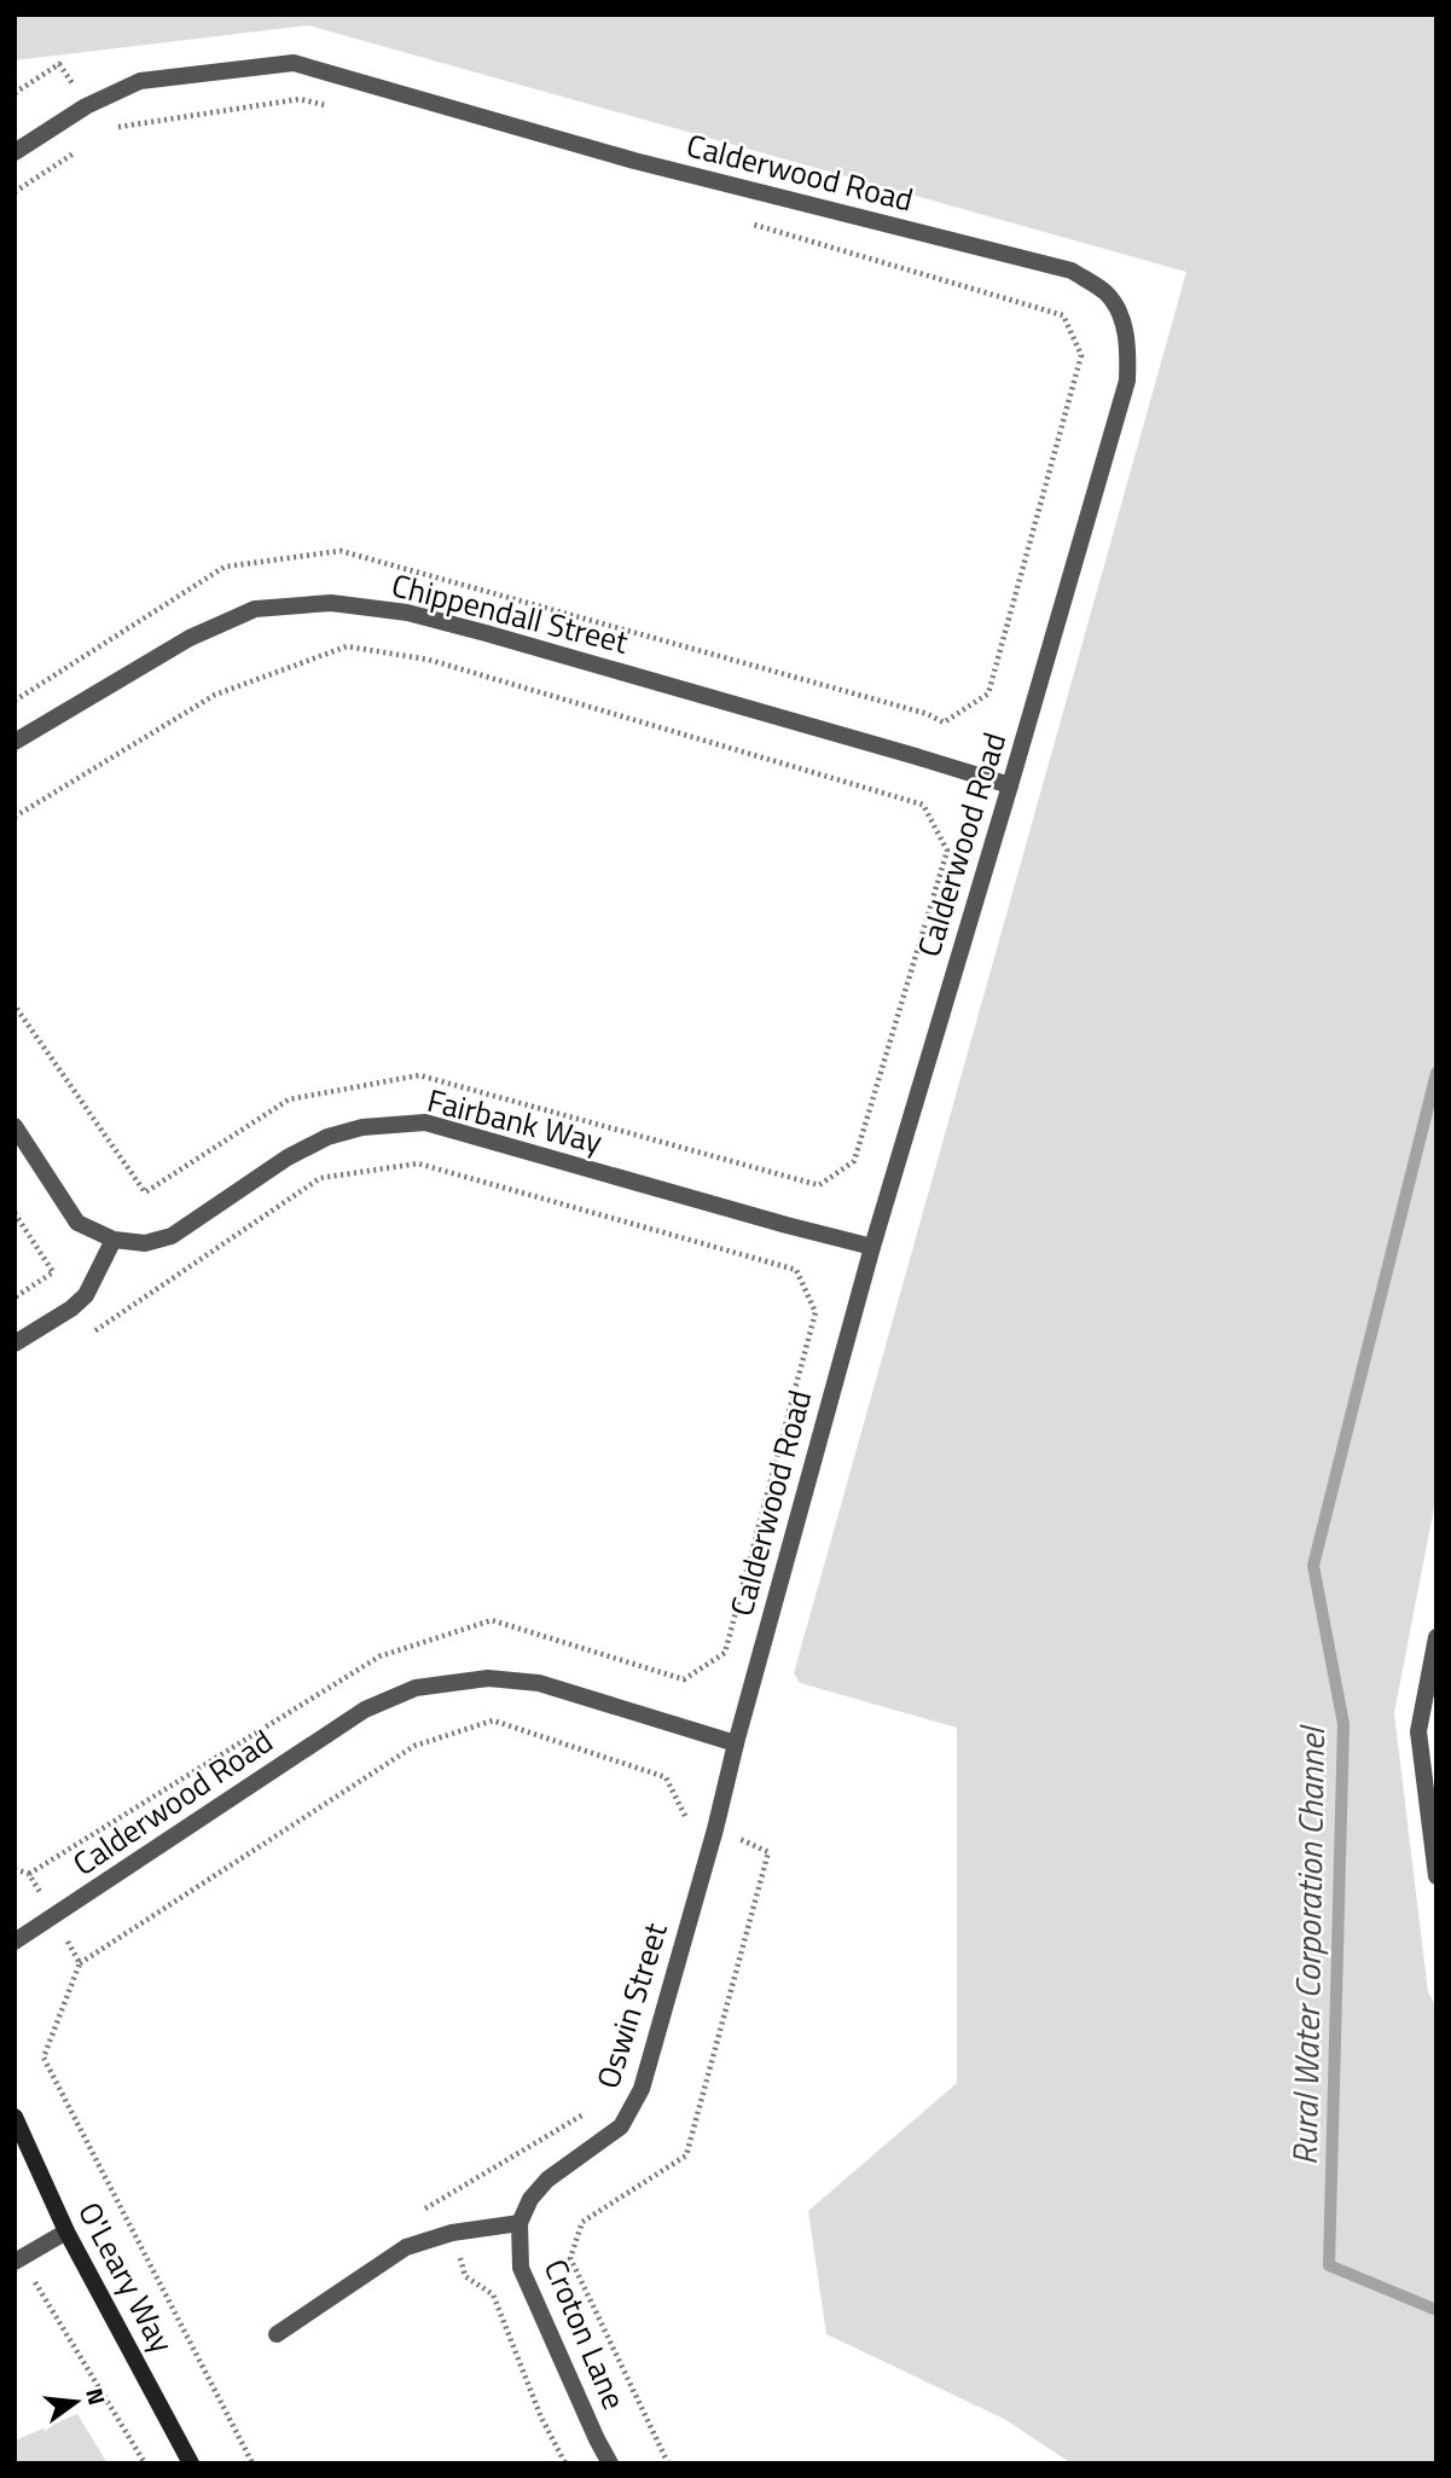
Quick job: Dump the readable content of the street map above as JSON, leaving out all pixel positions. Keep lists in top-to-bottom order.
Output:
{
  "streets": {
    "street": [
      "Calderwood Road",
      "Chippendall Street",
      "Fairbank Way",
      "Oswin Street",
      "O'Leary Way",
      "Croton Lane"
    ]
  },
  "crossings": [
    ["Calderwood Road", "Chippendall Street"],
    ["Calderwood Road", "Fairbank Way"],
    ["Calderwood Road", "Oswin Street"],
    ["Oswin Street", "Croton Lane"]
  ],
  "water": ["Rural Water Corporation Channel"],
  "north": "right"
}
